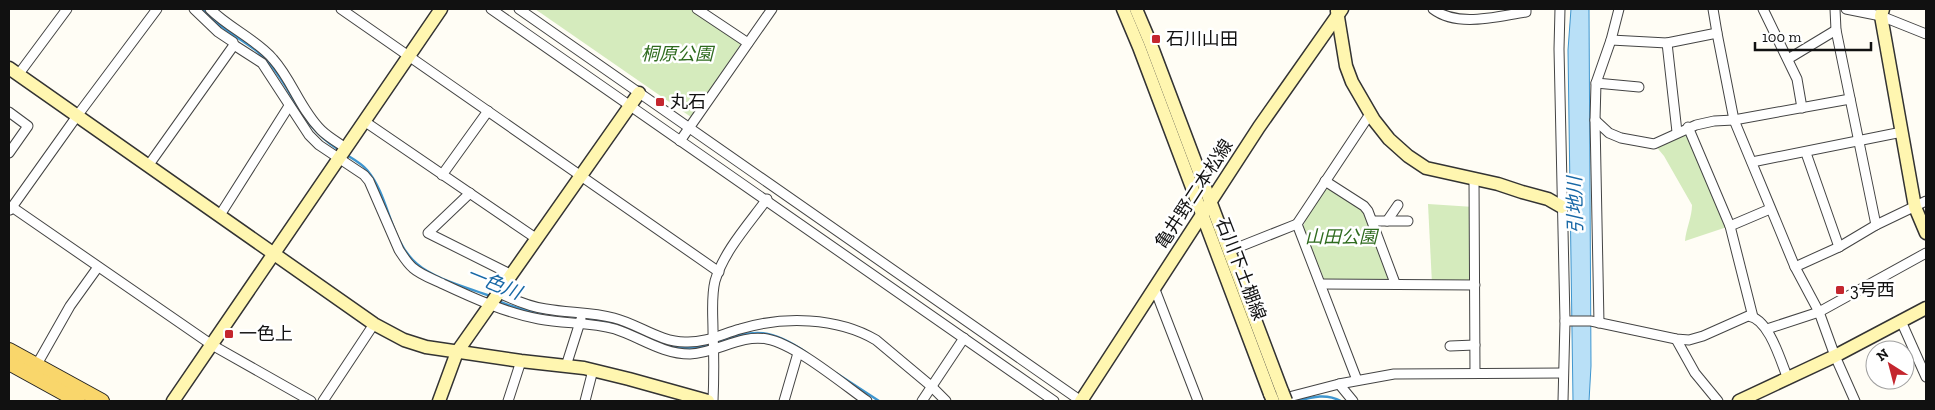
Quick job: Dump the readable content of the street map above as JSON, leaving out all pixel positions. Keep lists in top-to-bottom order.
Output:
{
  "streets": {
    "street": ["亀井野二本松線", "石川下土棚線"]
  },
  "crossings": [
    ["亀井野二本松線", "石川下土棚線"]
  ],
  "water": ["引地川", "一色川"],
  "parks": ["桐原公園", "山田公園"],
  "places": {
    "transit": [
      "石川山田",
      "丸石",
      "3号西",
      "一色上"
    ]
  },
  "scale_bar": "100 m",
  "north": "top left"
}
